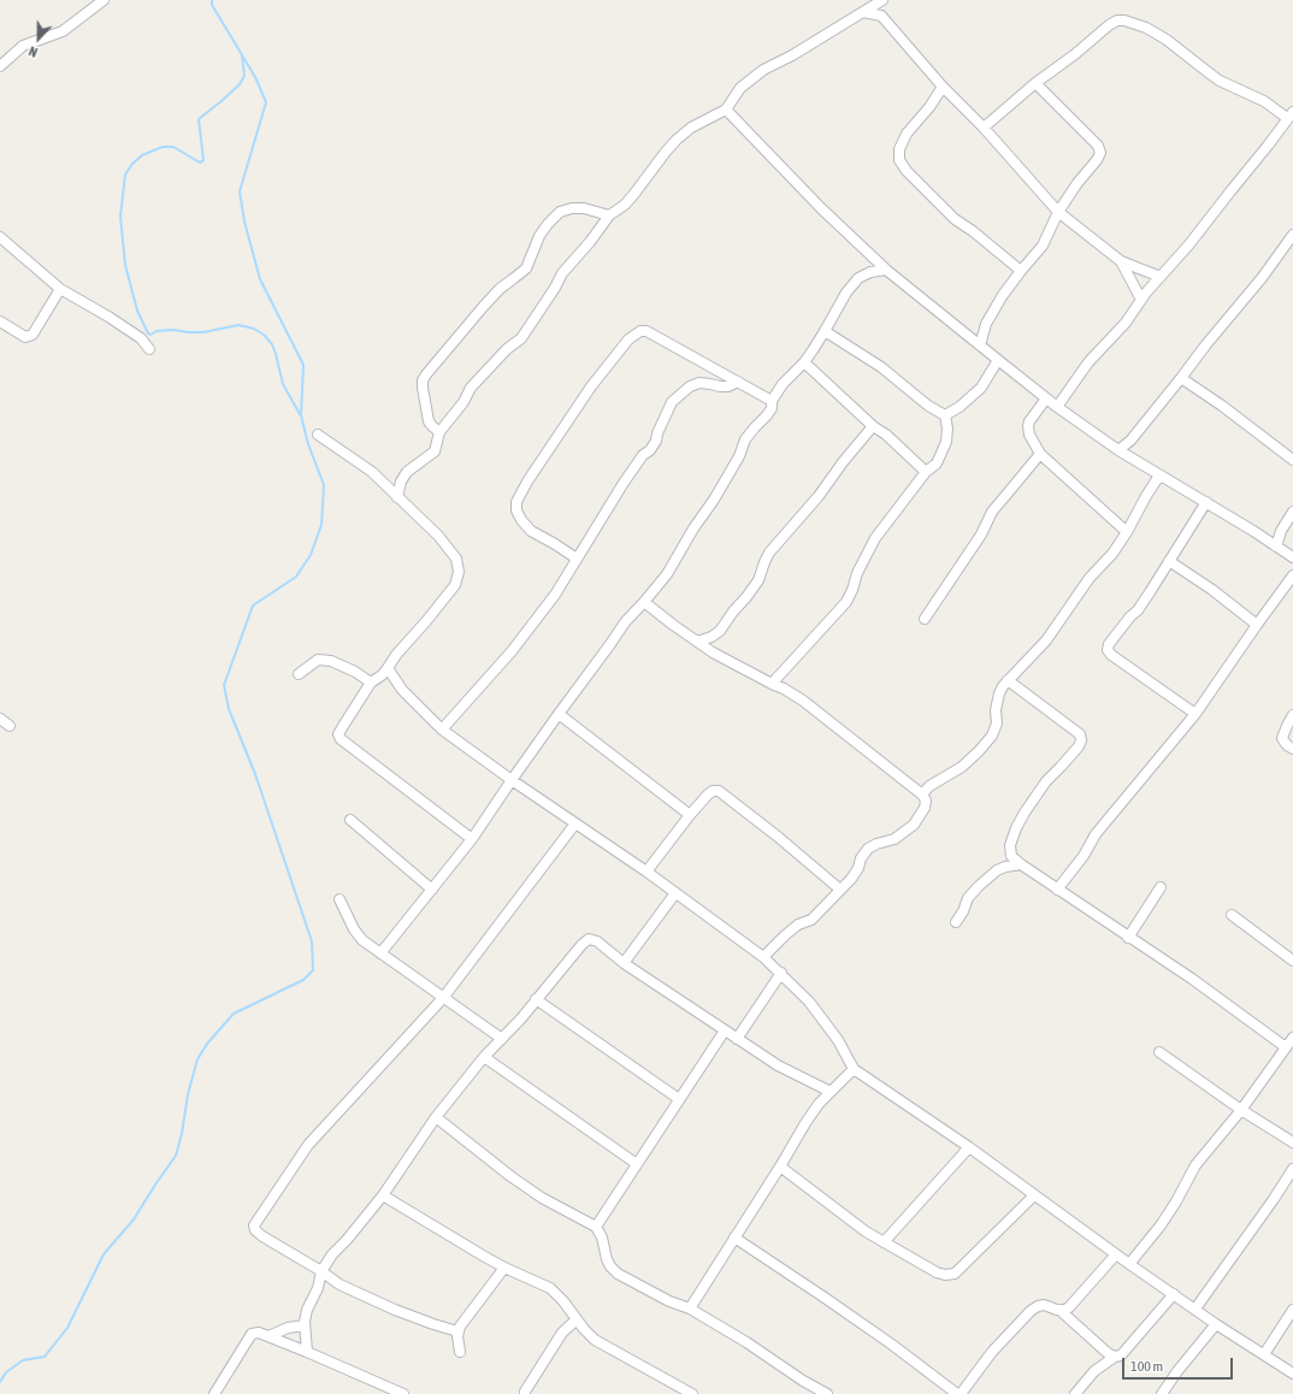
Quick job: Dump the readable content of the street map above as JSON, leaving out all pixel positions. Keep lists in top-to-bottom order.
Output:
{
  "scale_bar": "100 m",
  "north": "bottom"
}
